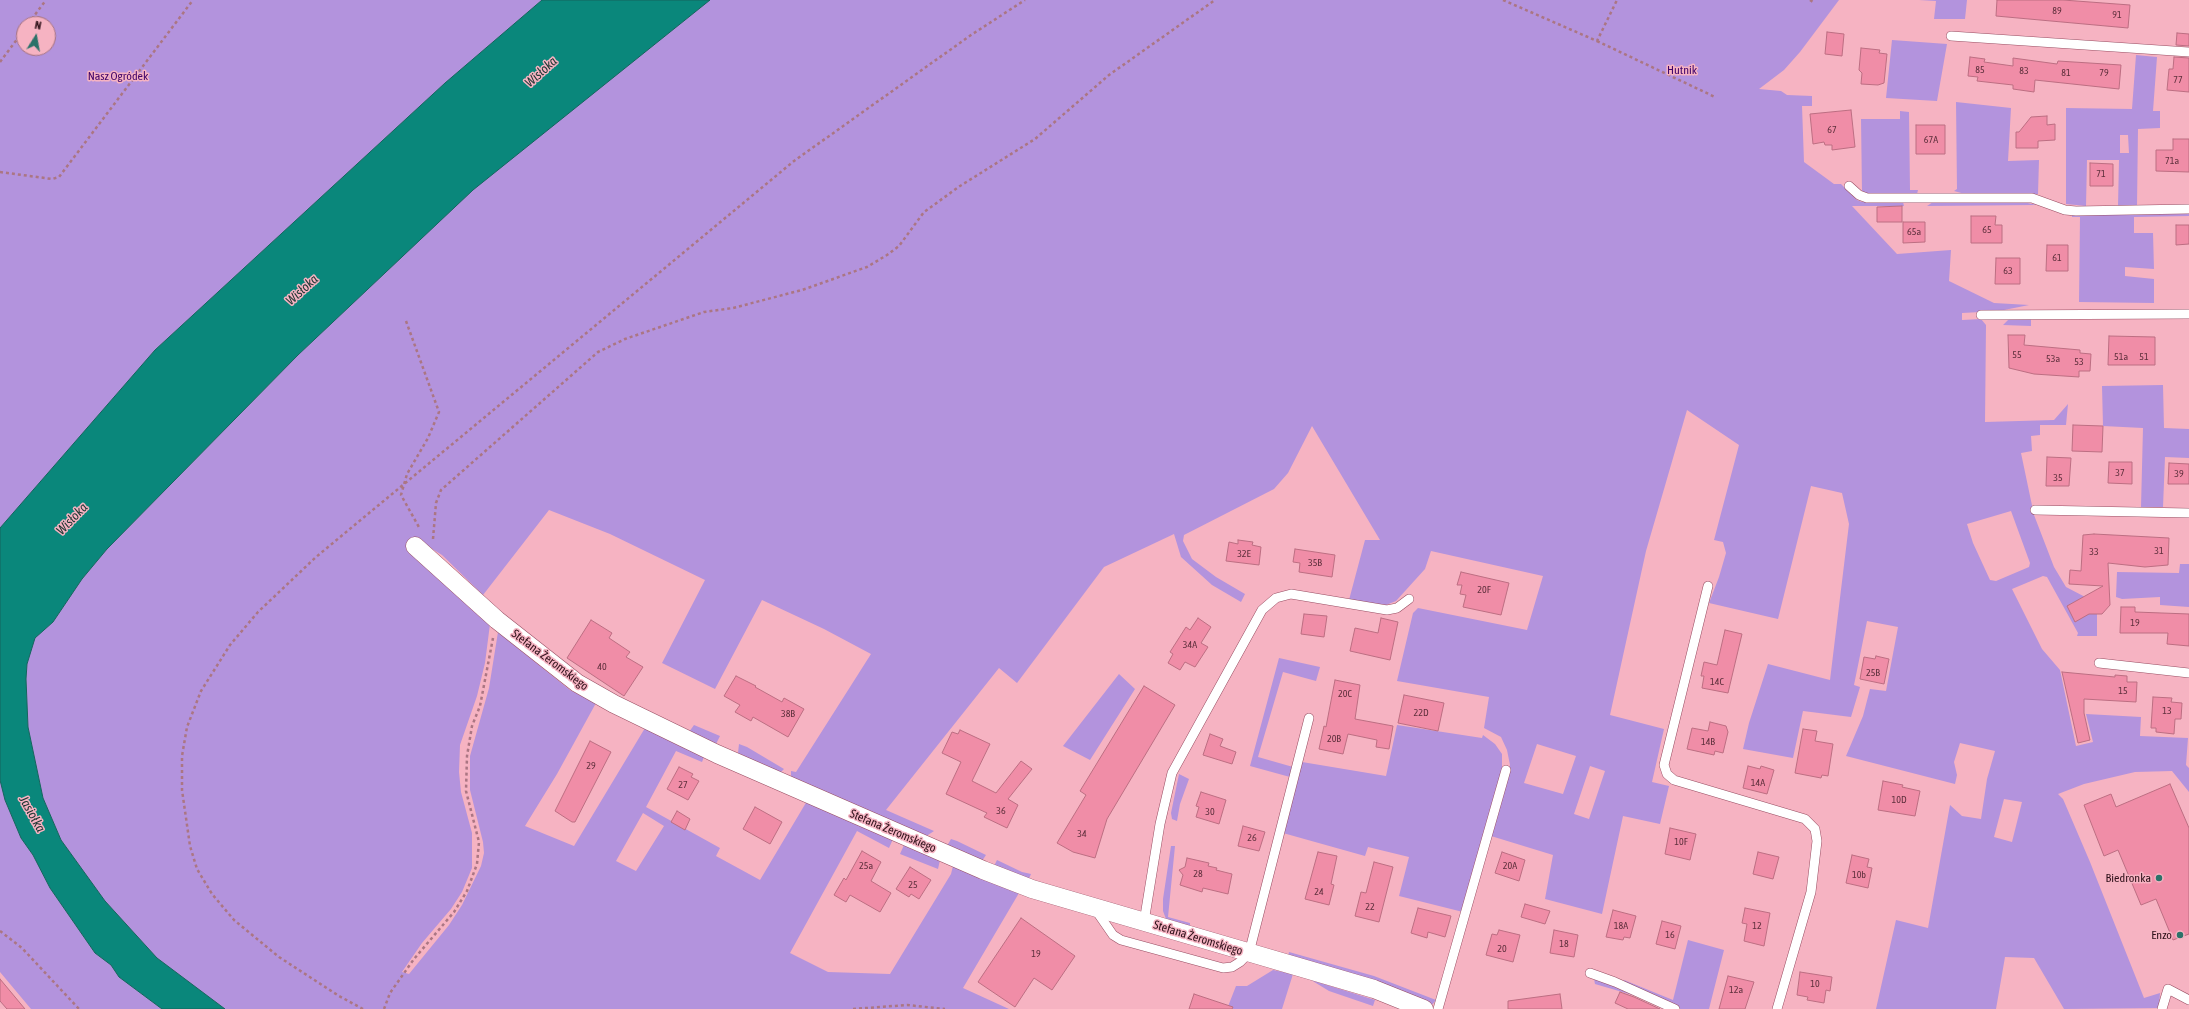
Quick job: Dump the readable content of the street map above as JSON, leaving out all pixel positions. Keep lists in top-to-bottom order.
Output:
{
  "streets": {
    "street": ["Stefana Żeromskiego"]
  },
  "water": ["Wisłoka", "Jasiołka"],
  "parks": ["Hutnik", "Nasz Ogródek"],
  "places": ["Biedronka", "Enzo"],
  "house_numbers": [
    "89",
    "91",
    "85",
    "83",
    "81",
    "79",
    "77",
    "67",
    "67A",
    "71a",
    "71",
    "65",
    "65a",
    "61",
    "63",
    "55",
    "51a",
    "51",
    "53a",
    "53",
    "37",
    "39",
    "35",
    "31",
    "33",
    "32E",
    "35B",
    "20F",
    "19",
    "34A",
    "40",
    "25B",
    "14C",
    "15",
    "20C",
    "13",
    "22D",
    "38B",
    "20B",
    "14B",
    "29",
    "14A",
    "27",
    "10D",
    "36",
    "30",
    "34",
    "26",
    "10F",
    "25a",
    "20A",
    "28",
    "10b",
    "25",
    "24",
    "22",
    "18A",
    "12",
    "16",
    "18",
    "20",
    "19",
    "10",
    "12a"
  ],
  "north": "top"
}
